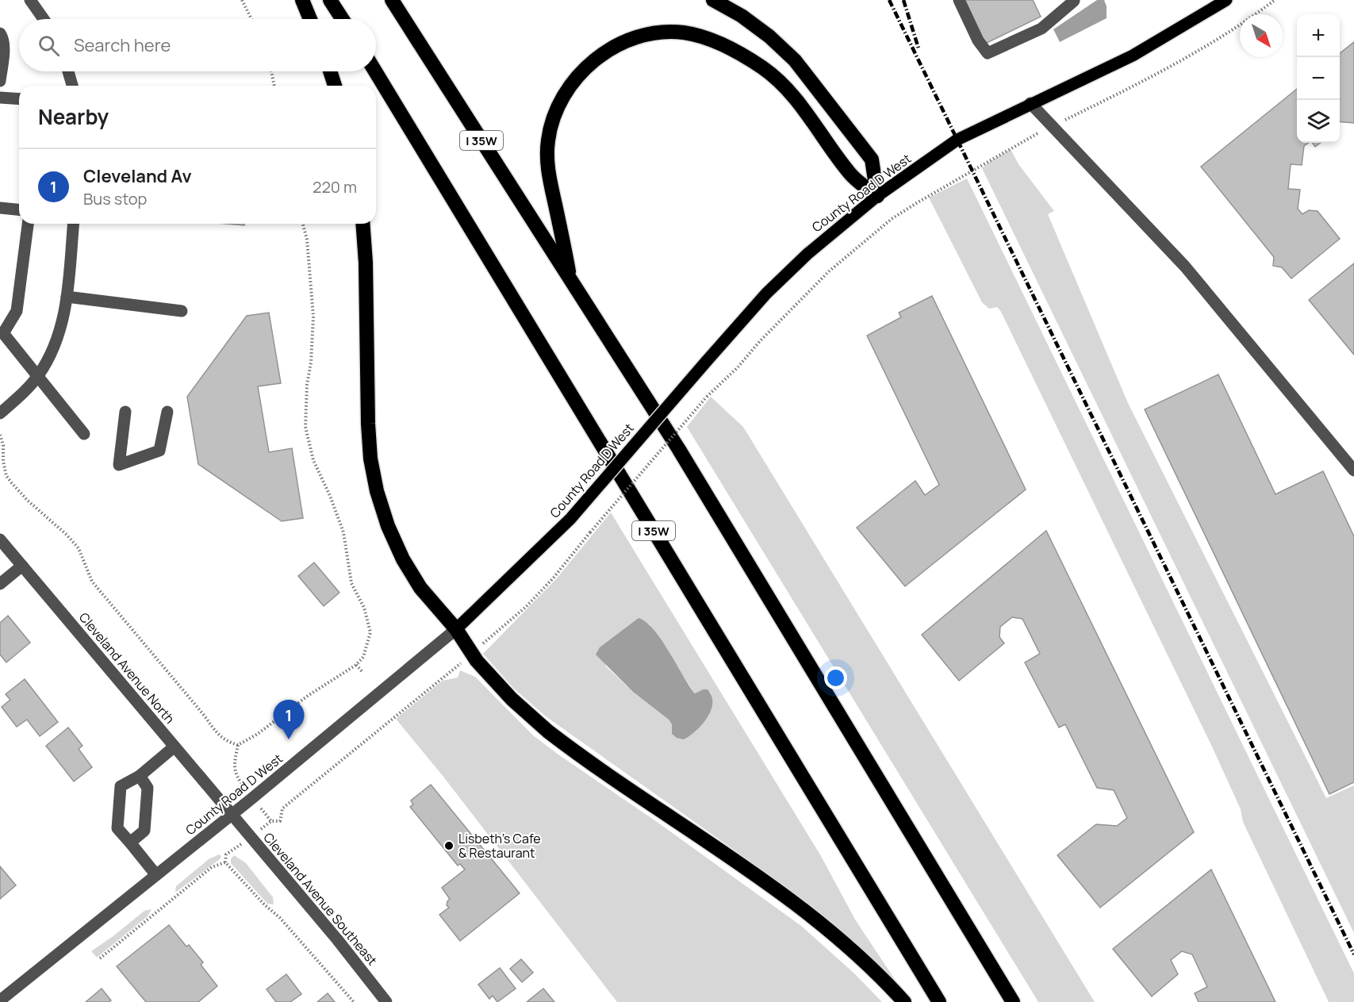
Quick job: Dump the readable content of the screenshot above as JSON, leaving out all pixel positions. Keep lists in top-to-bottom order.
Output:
{
  "streets": {
    "highway": ["I 35W"],
    "main road": ["County Road D West"],
    "street": ["Cleveland Avenue North", "Cleveland Avenue Southeast"]
  },
  "crossings": [
    ["County Road D West", "Cleveland Avenue North"],
    ["County Road D West", "Cleveland Avenue Southeast"],
    ["Cleveland Avenue North", "Cleveland Avenue Southeast"]
  ],
  "places": ["Lisbeth's Cafe & Restaurant"],
  "north": "bottom right",
  "page": {
    "map_buttons": ["+", "−"],
    "search": "Search here",
    "heading": "Nearby",
    "list": [
      {
        "mark": "1",
        "name": "Cleveland Av",
        "note": "Bus stop",
        "value": "220 m"
      }
    ],
    "pins": "1"
  }
}
